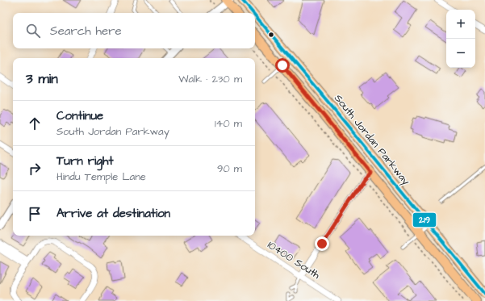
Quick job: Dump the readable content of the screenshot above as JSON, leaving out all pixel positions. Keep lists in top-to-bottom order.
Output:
{
  "streets": {
    "main road": ["South Jordan Parkway"],
    "street": ["10400 South"]
  },
  "lines": ["transit line 219"],
  "page": {
    "map_buttons": ["+", "−"],
    "search": "Search here",
    "heading": ["3 min", "Walk · 230 m"],
    "list": [
      ["Continue", "South Jordan Parkway", "140 m"],
      ["Turn right", "Hindu Temple Lane", "90 m"],
      "Arrive at destination"
    ]
  }
}
